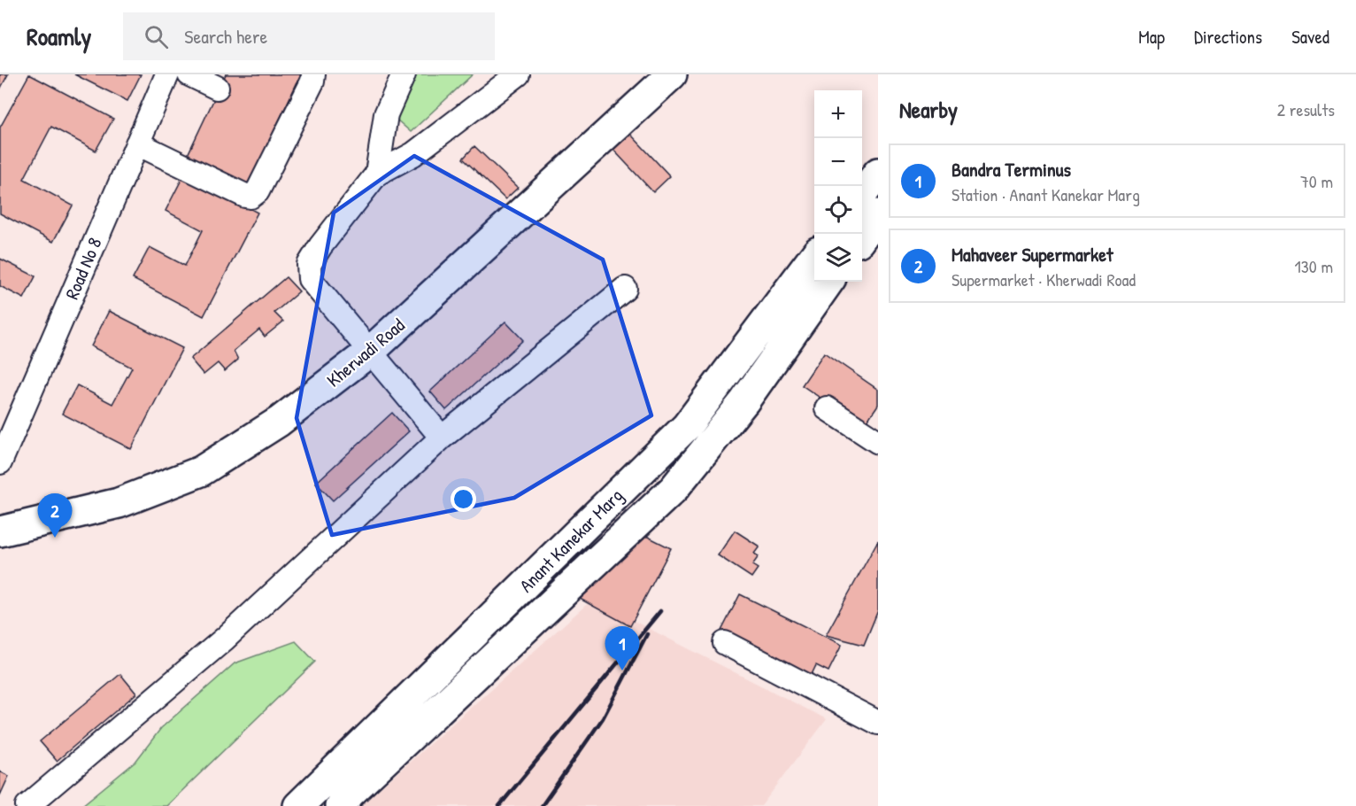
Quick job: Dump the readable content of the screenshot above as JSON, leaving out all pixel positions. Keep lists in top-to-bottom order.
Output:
{
  "streets": {
    "street": ["Road No 8", "Kherwadi Road", "Anant Kanekar Marg"]
  },
  "page": {
    "header": "Roamly",
    "search": "Search here",
    "nav": ["Map", "Directions", "Saved"],
    "heading": ["Nearby", "2 results"],
    "map_buttons": ["+", "−"],
    "list": [
      {
        "mark": "1",
        "name": "Bandra Terminus",
        "note": "Station · Anant Kanekar Marg",
        "value": "70 m"
      },
      {
        "mark": "2",
        "name": "Mahaveer Supermarket",
        "note": "Supermarket · Kherwadi Road",
        "value": "130 m"
      }
    ],
    "pins": ["2", "1"]
  }
}
